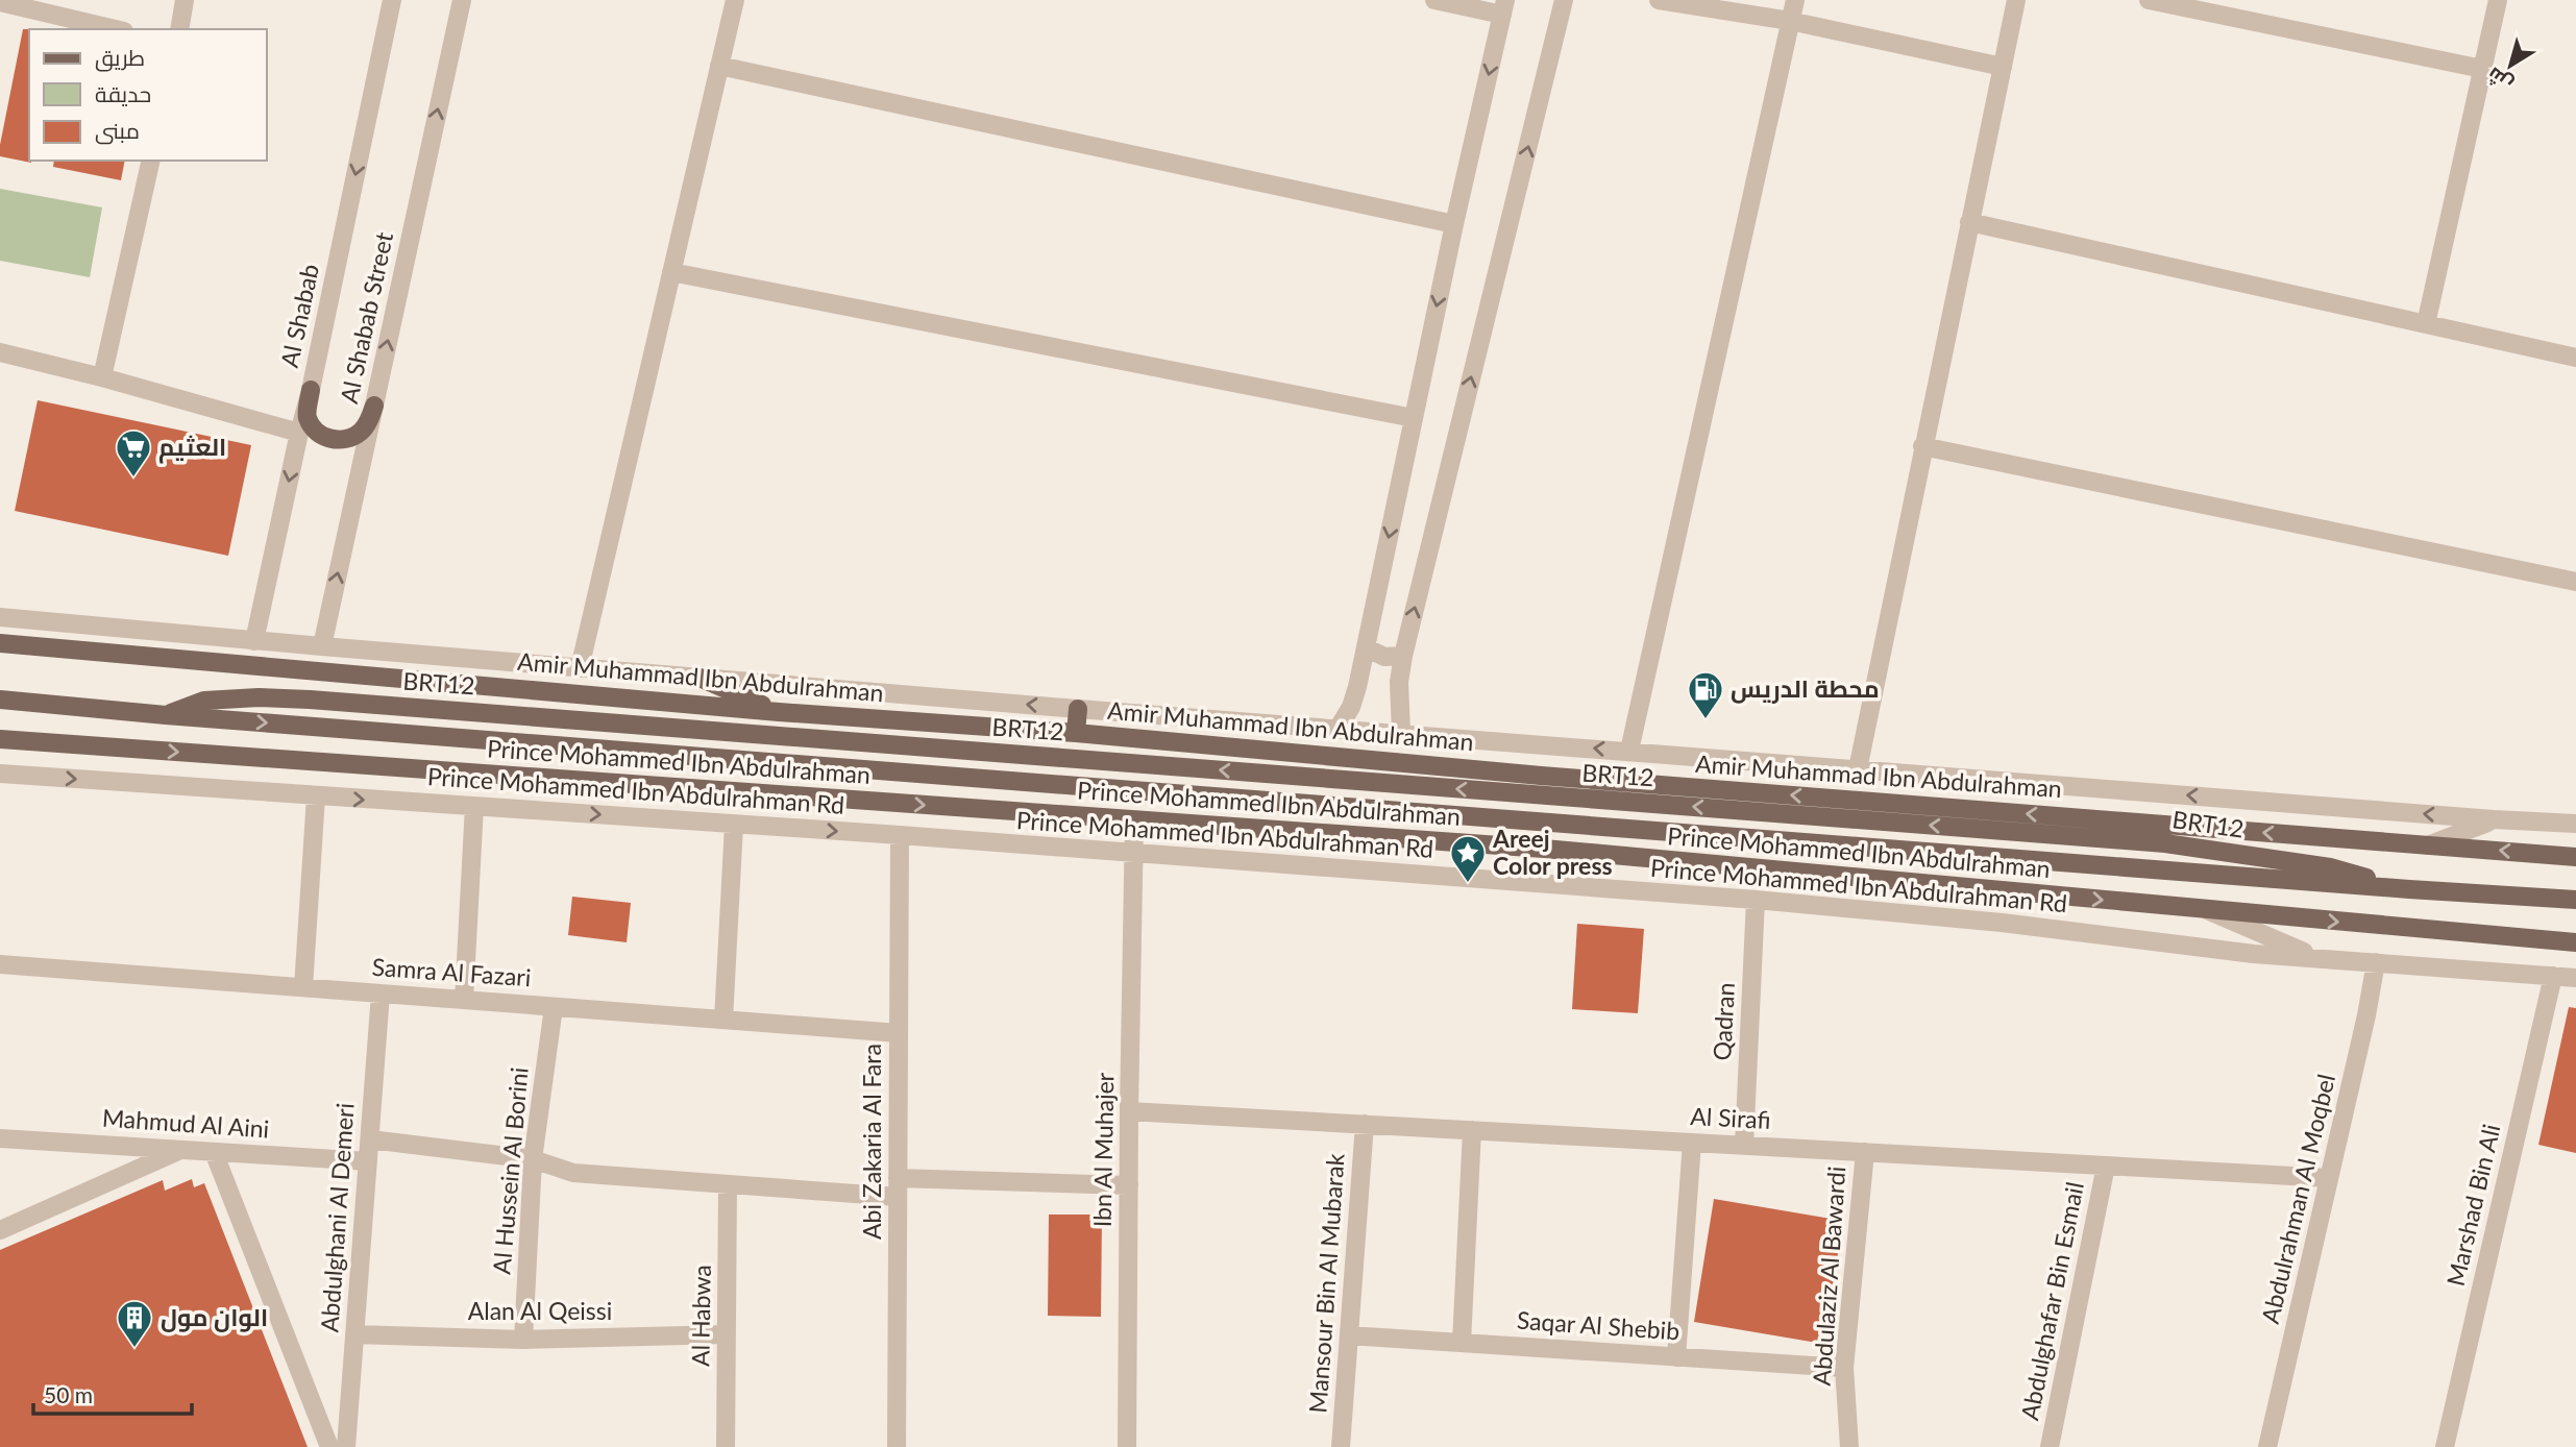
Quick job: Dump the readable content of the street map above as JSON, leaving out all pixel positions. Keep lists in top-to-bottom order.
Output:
{
  "streets": {
    "main road": ["Amir Muhammad Ibn Abdulrahman", "BRT12", "Prince Mohammed Ibn Abdulrahman"],
    "street": [
      "Al Shabab",
      "Al Shabab Street",
      "Prince Mohammed Ibn Abdulrahman Rd",
      "Samra Al Fazari",
      "Qadran",
      "Al Sirafi",
      "Mahmud Al Aini",
      "Abi Zakaria Al Fara",
      "Ibn Al Muhajer",
      "Al Hussein Al Borini",
      "Abdulrahman Al Moqbel",
      "Marshad Bin Ali",
      "Abdulghani Al Demeri",
      "Abdulaziz Al Bawardi",
      "Mansour Bin Al Mubarak",
      "Abdulghafar Bin Esmail",
      "Alan Al Qeissi",
      "Al Habwa",
      "Saqar Al Shebib"
    ]
  },
  "crossings": [
    ["Prince Mohammed Ibn Abdulrahman", "Ibn Al Muhajer"],
    ["Prince Mohammed Ibn Abdulrahman Rd", "Qadran"],
    ["Prince Mohammed Ibn Abdulrahman Rd", "Abi Zakaria Al Fara"],
    ["Prince Mohammed Ibn Abdulrahman Rd", "Ibn Al Muhajer"],
    ["Prince Mohammed Ibn Abdulrahman Rd", "Abdulrahman Al Moqbel"],
    ["Prince Mohammed Ibn Abdulrahman Rd", "Marshad Bin Ali"],
    ["Samra Al Fazari", "Abi Zakaria Al Fara"],
    ["Samra Al Fazari", "Al Hussein Al Borini"],
    ["Samra Al Fazari", "Abdulghani Al Demeri"],
    ["Qadran", "Al Sirafi"],
    ["Al Sirafi", "Ibn Al Muhajer"],
    ["Al Sirafi", "Abdulrahman Al Moqbel"],
    ["Al Sirafi", "Abdulaziz Al Bawardi"],
    ["Al Sirafi", "Mansour Bin Al Mubarak"],
    ["Al Sirafi", "Abdulghafar Bin Esmail"],
    ["Mahmud Al Aini", "Abdulghani Al Demeri"],
    ["Al Hussein Al Borini", "Alan Al Qeissi"],
    ["Abdulghani Al Demeri", "Alan Al Qeissi"],
    ["Abdulaziz Al Bawardi", "Saqar Al Shebib"],
    ["Mansour Bin Al Mubarak", "Saqar Al Shebib"],
    ["Alan Al Qeissi", "Al Habwa"]
  ],
  "one_way": [
    "Al Shabab",
    "Al Shabab Street",
    "Amir Muhammad Ibn Abdulrahman",
    "Prince Mohammed Ibn Abdulrahman"
  ],
  "places": {
    "supermarket": ["العثيم"],
    "fuel station": ["محطة الدريس"],
    "place": ["Areej Color press"],
    "building": ["الوان مول"]
  },
  "legend": ["طريق", "حديقة", "مبنى"],
  "scale_bar": "50 m",
  "north": "bottom left"
}
